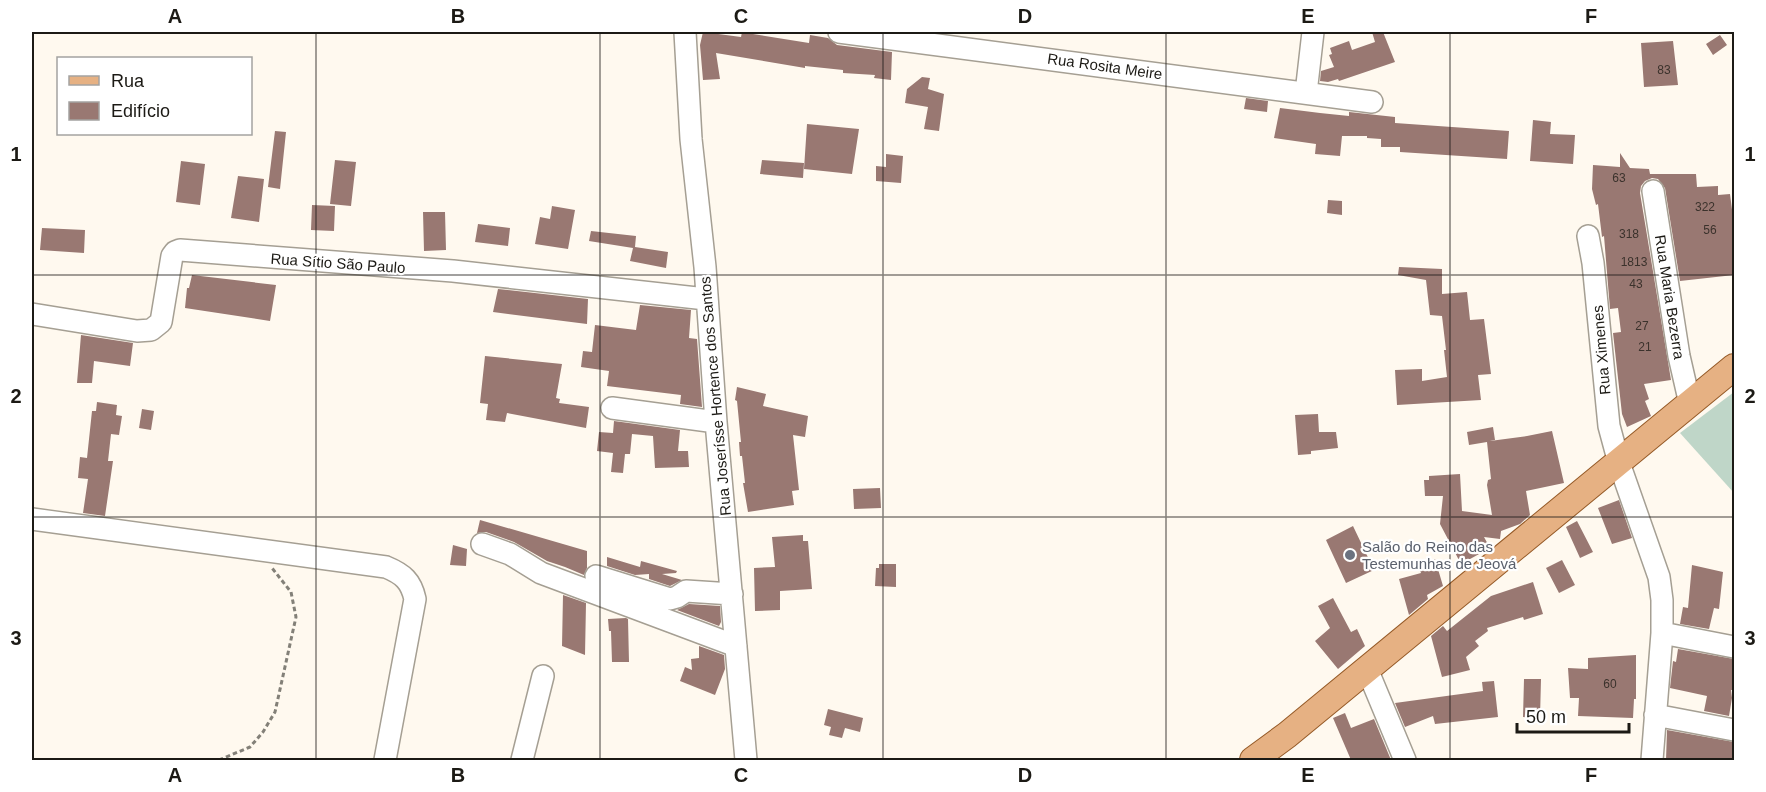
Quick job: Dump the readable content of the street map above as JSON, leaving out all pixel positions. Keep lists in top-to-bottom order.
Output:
{
  "streets": {
    "street": [
      "Rua Rosita Meire",
      "Rua Sítio São Paulo",
      "Rua Maria Bezerra",
      "Rua Ximenes",
      "Rua Joserísse Hortence dos Santos"
    ]
  },
  "crossings": [
    ["Rua Sítio São Paulo", "Rua Joserísse Hortence dos Santos"]
  ],
  "places": ["Salão do Reino das Testemunhas de Jeová"],
  "house_numbers": [
    "83",
    "63",
    "322",
    "56",
    "318",
    "1813",
    "43",
    "27",
    "21",
    "60"
  ],
  "legend": ["Rua", "Edifício"],
  "scale_bar": "50 m",
  "grid": {
    "columns": [
      "A",
      "B",
      "C",
      "D",
      "E",
      "F"
    ],
    "rows": ["1", "2", "3"]
  }
}
